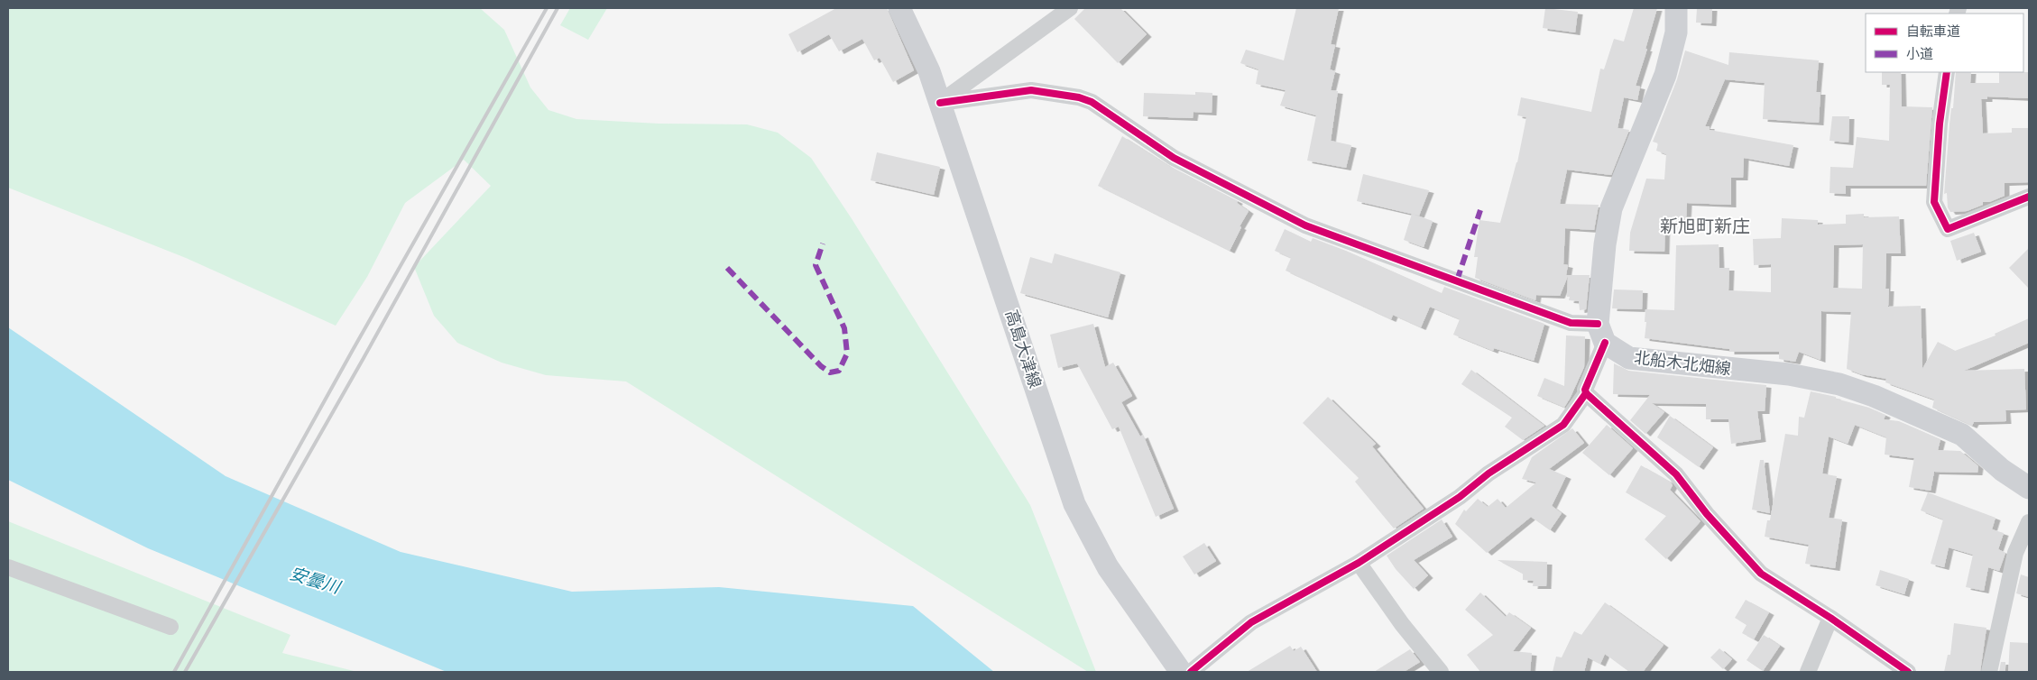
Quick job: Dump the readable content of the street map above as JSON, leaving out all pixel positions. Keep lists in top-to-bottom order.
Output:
{
  "streets": {
    "main road": ["高島大津線", "北船木北畑線"]
  },
  "districts": ["新旭町新庄"],
  "water": ["安曇川"],
  "legend": ["自転車道", "小道"]
}
